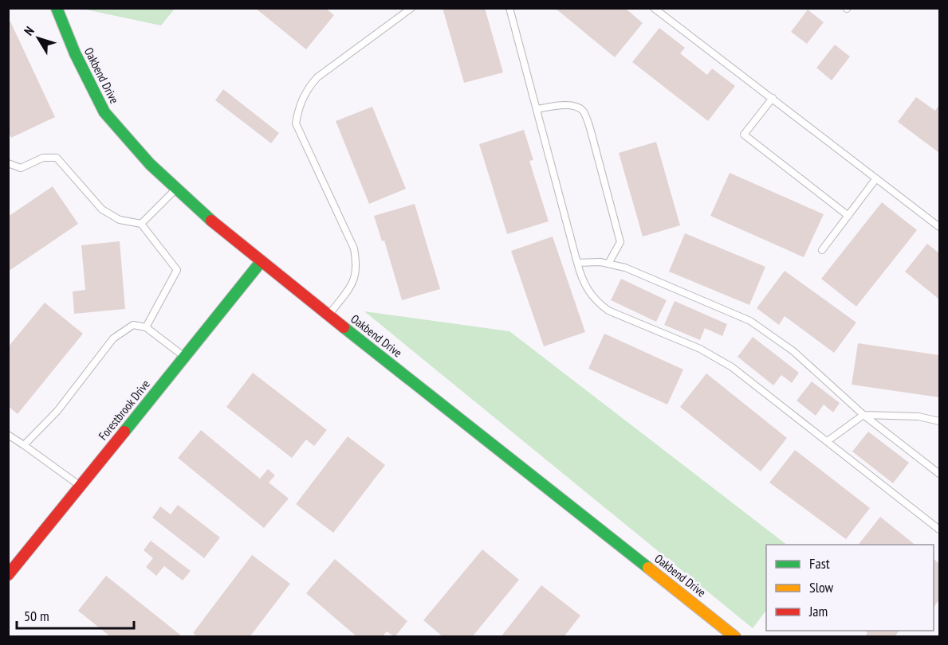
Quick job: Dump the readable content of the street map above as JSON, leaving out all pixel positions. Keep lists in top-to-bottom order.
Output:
{
  "streets": {
    "street": ["Oakbend Drive", "Forestbrook Drive"]
  },
  "crossings": [
    ["Oakbend Drive", "Forestbrook Drive"]
  ],
  "legend": ["Fast", "Slow", "Jam"],
  "scale_bar": "50 m",
  "north": "top left"
}
